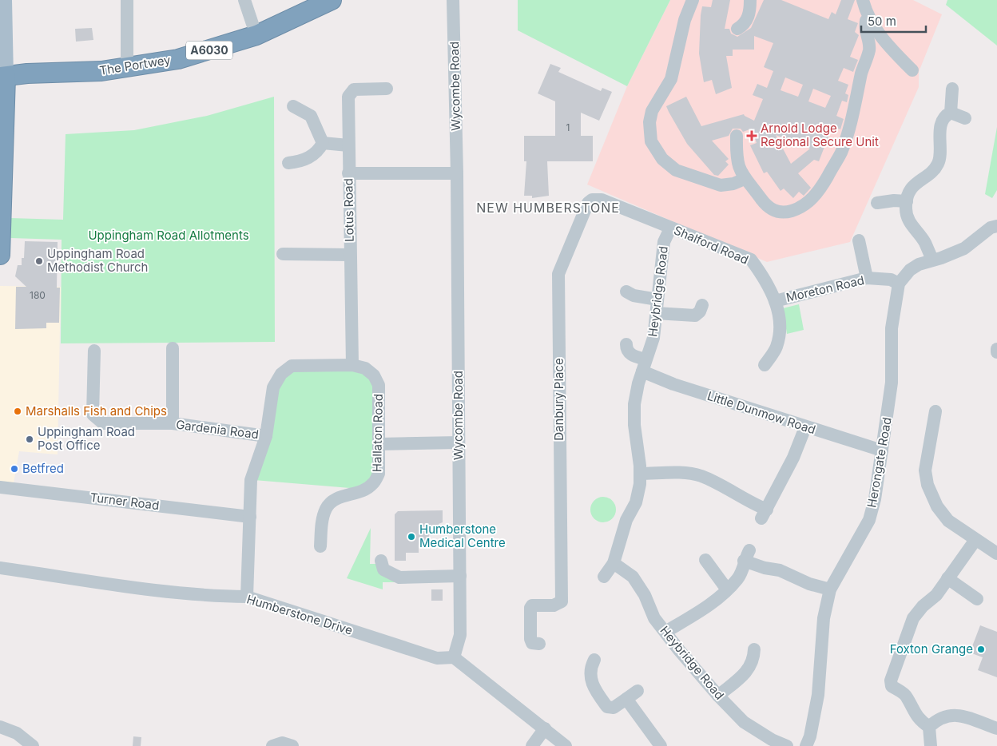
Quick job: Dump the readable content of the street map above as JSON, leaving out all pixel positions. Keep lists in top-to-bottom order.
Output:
{
  "streets": {
    "highway": ["A6030", "The Portwey"],
    "street": [
      "Wycombe Road",
      "Lotus Road",
      "Shalford Road",
      "Moreton Road",
      "Heybridge Road",
      "Danbury Place",
      "Little Dunmow Road",
      "Gardenia Road",
      "Hallaton Road",
      "Herongate Road",
      "Turner Road",
      "Humberstone Drive"
    ]
  },
  "crossings": [
    ["Wycombe Road", "Humberstone Drive"],
    ["Lotus Road", "Hallaton Road"],
    ["Shalford Road", "Moreton Road"],
    ["Shalford Road", "Heybridge Road"],
    ["Shalford Road", "Danbury Place"],
    ["Moreton Road", "Herongate Road"],
    ["Heybridge Road", "Little Dunmow Road"],
    ["Little Dunmow Road", "Herongate Road"],
    ["Gardenia Road", "Hallaton Road"],
    ["Hallaton Road", "Turner Road"],
    ["Hallaton Road", "Humberstone Drive"]
  ],
  "districts": ["NEW HUMBERSTONE"],
  "parks": ["Uppingham Road Allotments"],
  "places": {
    "health": ["Arnold Lodge Regional Secure Unit"],
    "other": [
      "Uppingham Road Methodist Church",
      "Marshalls Fish and Chips",
      "Uppingham Road Post Office",
      "Betfred",
      "Humberstone Medical Centre",
      "Foxton Grange"
    ]
  },
  "house_numbers": ["1", "180"],
  "scale_bar": "50 m"
}
